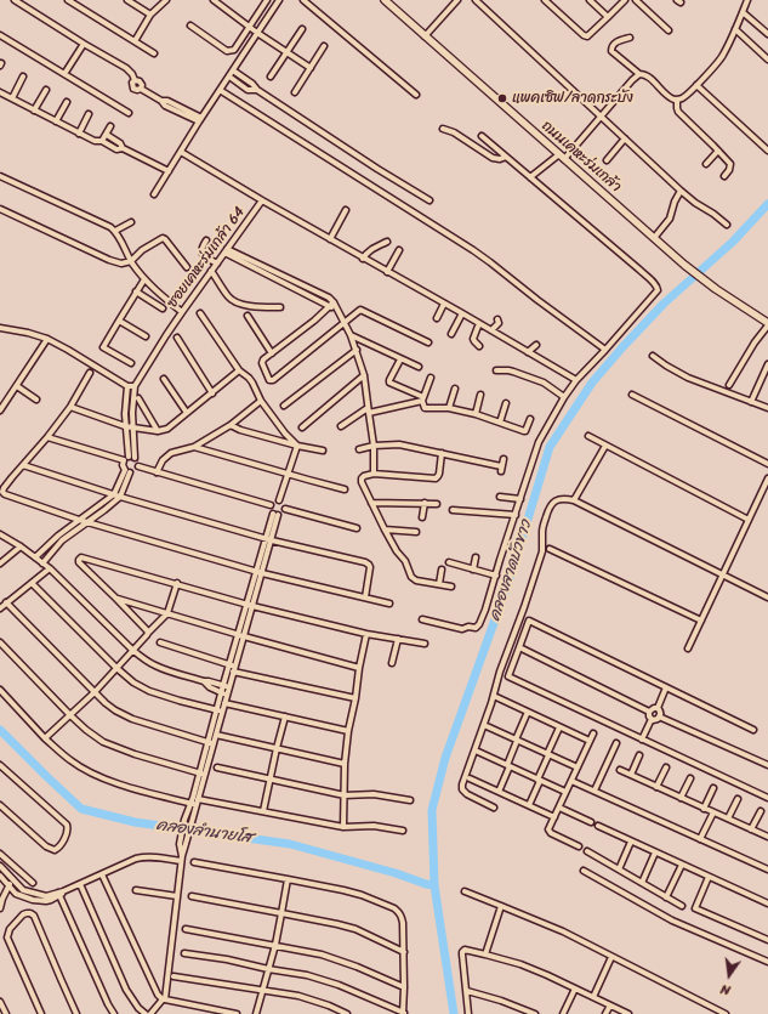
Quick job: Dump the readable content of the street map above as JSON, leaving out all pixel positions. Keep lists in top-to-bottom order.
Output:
{
  "streets": {
    "street": ["ถนนเคหะร่มเกล้า", "ซอยเคหะร่มเกล้า 64"]
  },
  "water": ["คลองลาดบัวขาว", "คลองลำนายโส"],
  "places": ["แพคเซิฟ/ลาดกระบัง"],
  "north": "bottom"
}
